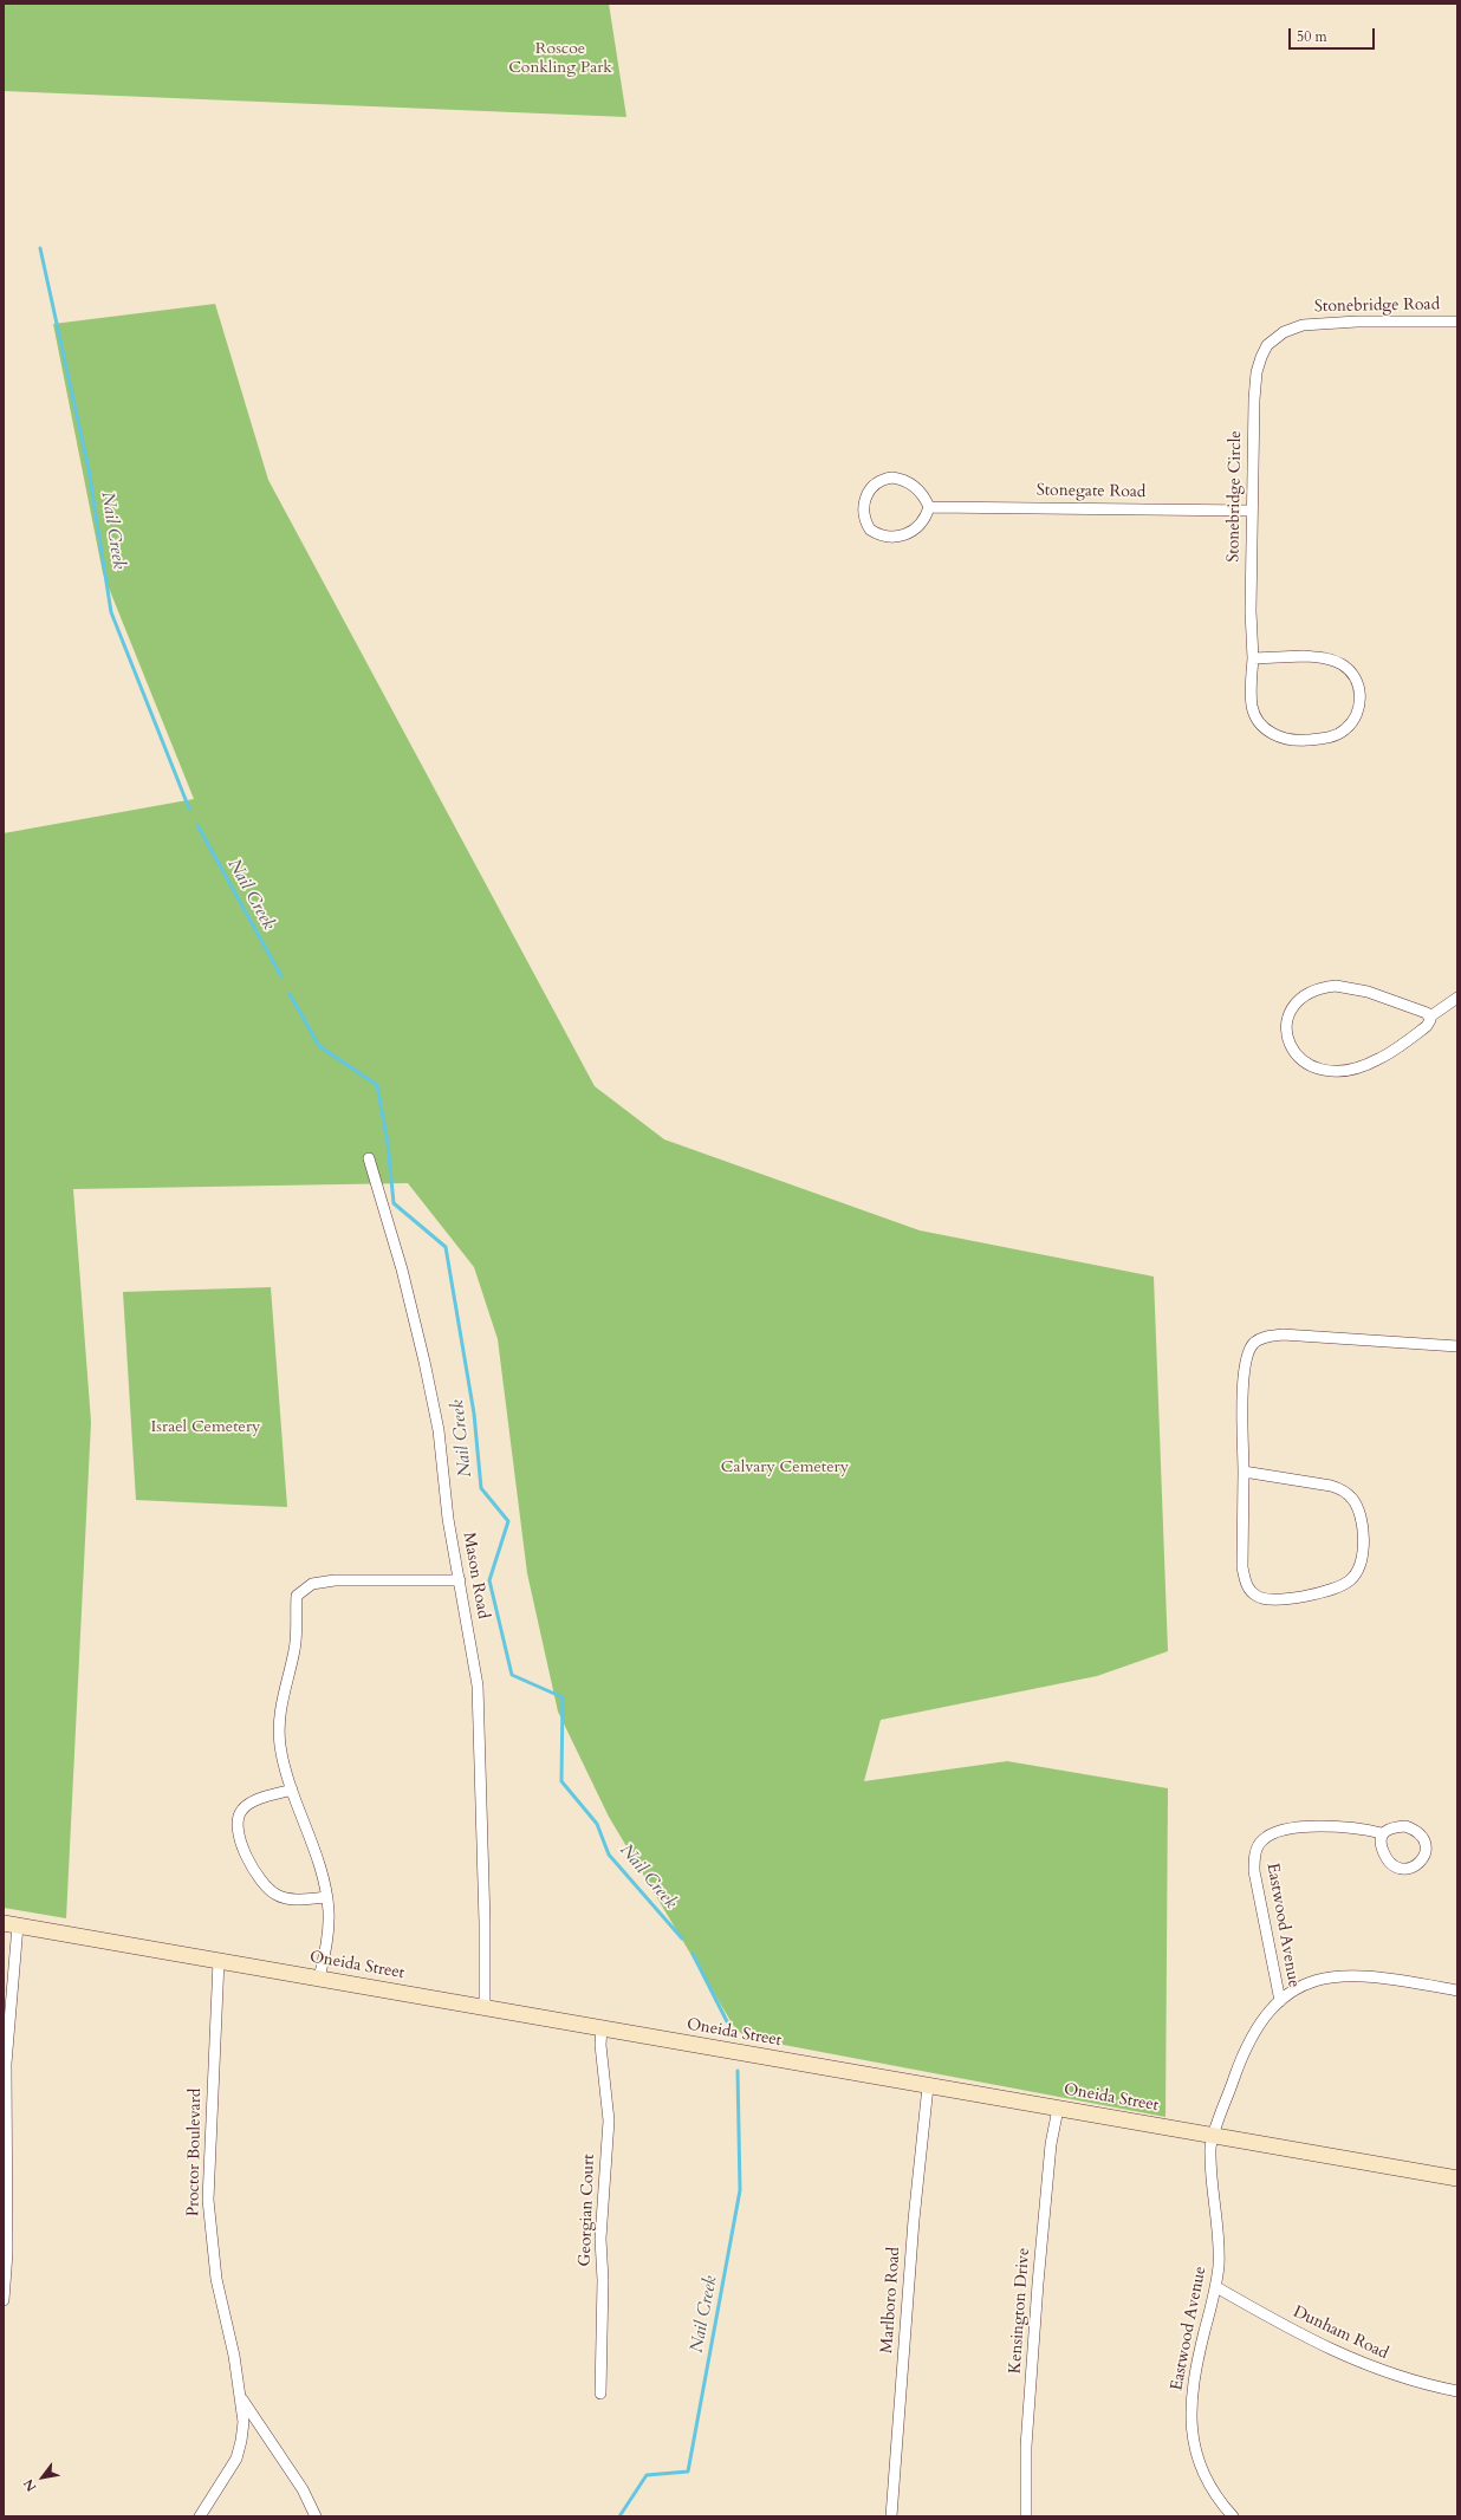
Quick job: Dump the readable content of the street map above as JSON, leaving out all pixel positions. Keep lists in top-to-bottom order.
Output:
{
  "streets": {
    "street": [
      "Stonebridge Road",
      "Stonegate Road",
      "Stonebridge Circle",
      "Mason Road",
      "Eastwood Avenue",
      "Oneida Street",
      "Proctor Boulevard",
      "Georgian Court",
      "Marlboro Road",
      "Kensington Drive",
      "Dunham Road"
    ]
  },
  "crossings": [
    ["Stonebridge Road", "Stonebridge Circle"],
    ["Stonegate Road", "Stonebridge Circle"],
    ["Mason Road", "Oneida Street"],
    ["Eastwood Avenue", "Oneida Street"],
    ["Eastwood Avenue", "Dunham Road"],
    ["Oneida Street", "Proctor Boulevard"],
    ["Oneida Street", "Georgian Court"],
    ["Oneida Street", "Marlboro Road"],
    ["Oneida Street", "Kensington Drive"]
  ],
  "water": ["Nail Creek"],
  "parks": ["Roscoe Conkling Park", "Israel Cemetery", "Calvary Cemetery"],
  "scale_bar": "50 m",
  "north": "bottom left"
}
